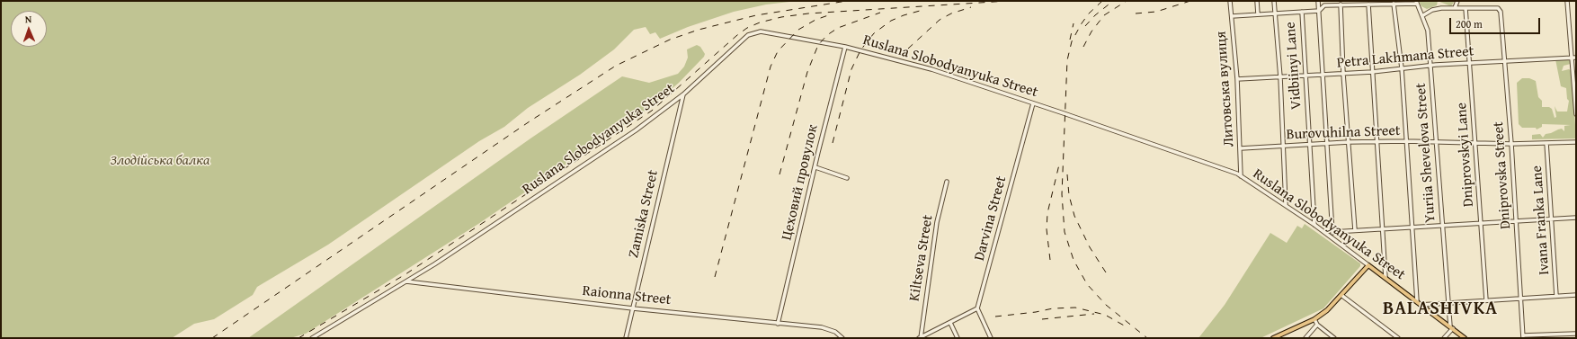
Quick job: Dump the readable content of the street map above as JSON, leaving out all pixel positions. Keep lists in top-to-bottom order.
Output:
{
  "streets": {
    "main road": ["Ruslana Slobodyanyuka Street"],
    "street": [
      "Petra Lakhmana Street",
      "Vidbiinyi Lane",
      "Литовська вулиця",
      "Burovuhilna Street",
      "Yuriia Shevelova Street",
      "Dniprovskyi Lane",
      "Dniprovska Street",
      "Цеховий провулок",
      "Zamiska Street",
      "Darvina Street",
      "Ivana Franka Lane",
      "Kiltseva Street",
      "Raionna Street"
    ]
  },
  "crossings": [
    ["Petra Lakhmana Street", "Vidbiinyi Lane"],
    ["Petra Lakhmana Street", "Литовська вулиця"],
    ["Petra Lakhmana Street", "Yuriia Shevelova Street"],
    ["Petra Lakhmana Street", "Dniprovskyi Lane"],
    ["Petra Lakhmana Street", "Dniprovska Street"],
    ["Vidbiinyi Lane", "Ruslana Slobodyanyuka Street"],
    ["Vidbiinyi Lane", "Burovuhilna Street"],
    ["Ruslana Slobodyanyuka Street", "Литовська вулиця"],
    ["Ruslana Slobodyanyuka Street", "Yuriia Shevelova Street"],
    ["Ruslana Slobodyanyuka Street", "Цеховий провулок"],
    ["Ruslana Slobodyanyuka Street", "Zamiska Street"],
    ["Ruslana Slobodyanyuka Street", "Darvina Street"],
    ["Ruslana Slobodyanyuka Street", "Raionna Street"],
    ["Литовська вулиця", "Burovuhilna Street"],
    ["Burovuhilna Street", "Yuriia Shevelova Street"],
    ["Burovuhilna Street", "Dniprovskyi Lane"],
    ["Burovuhilna Street", "Dniprovska Street"],
    ["Burovuhilna Street", "Ivana Franka Lane"],
    ["Dniprovskyi Lane", "Dniprovska Street"],
    ["Цеховий провулок", "Raionna Street"],
    ["Zamiska Street", "Raionna Street"]
  ],
  "districts": ["BALASHIVKA"],
  "parks": ["Злодійська балка"],
  "scale_bar": "200 m",
  "north": "top"
}
